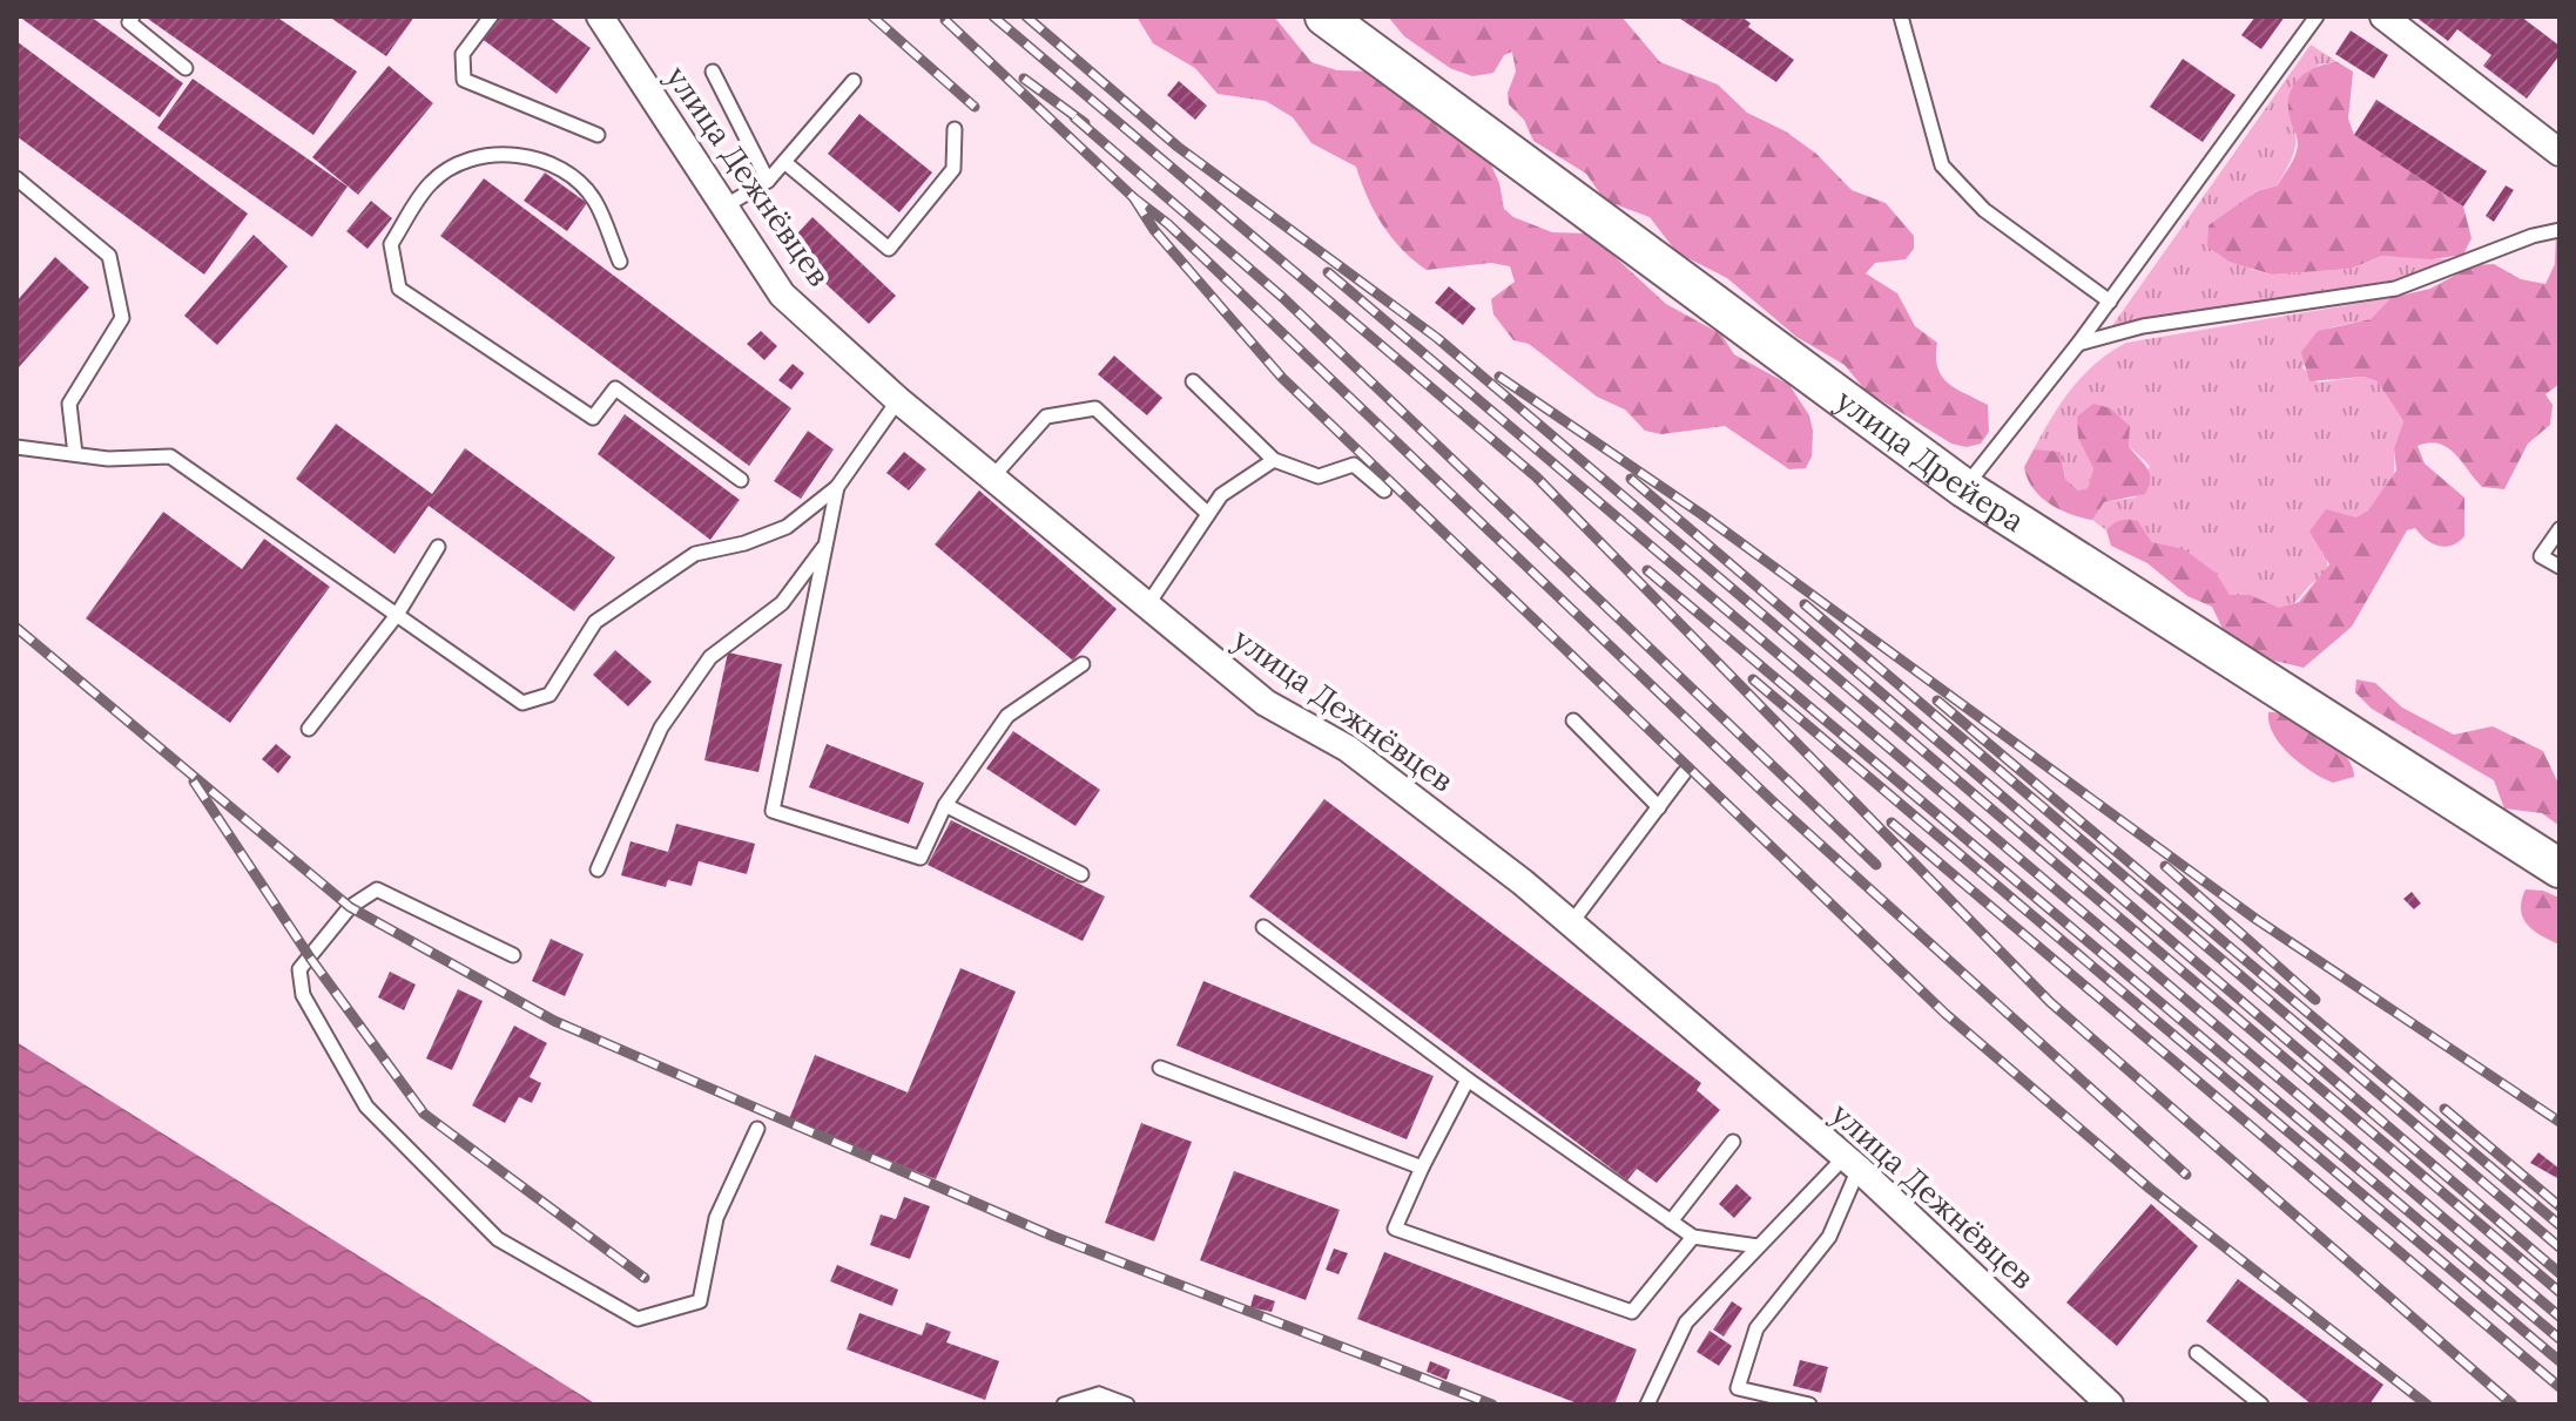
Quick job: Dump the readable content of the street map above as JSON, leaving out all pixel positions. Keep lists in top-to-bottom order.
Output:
{
  "streets": {
    "main road": ["улица Дрейера"],
    "street": ["улица Дежнёвцев"]
  }
}
